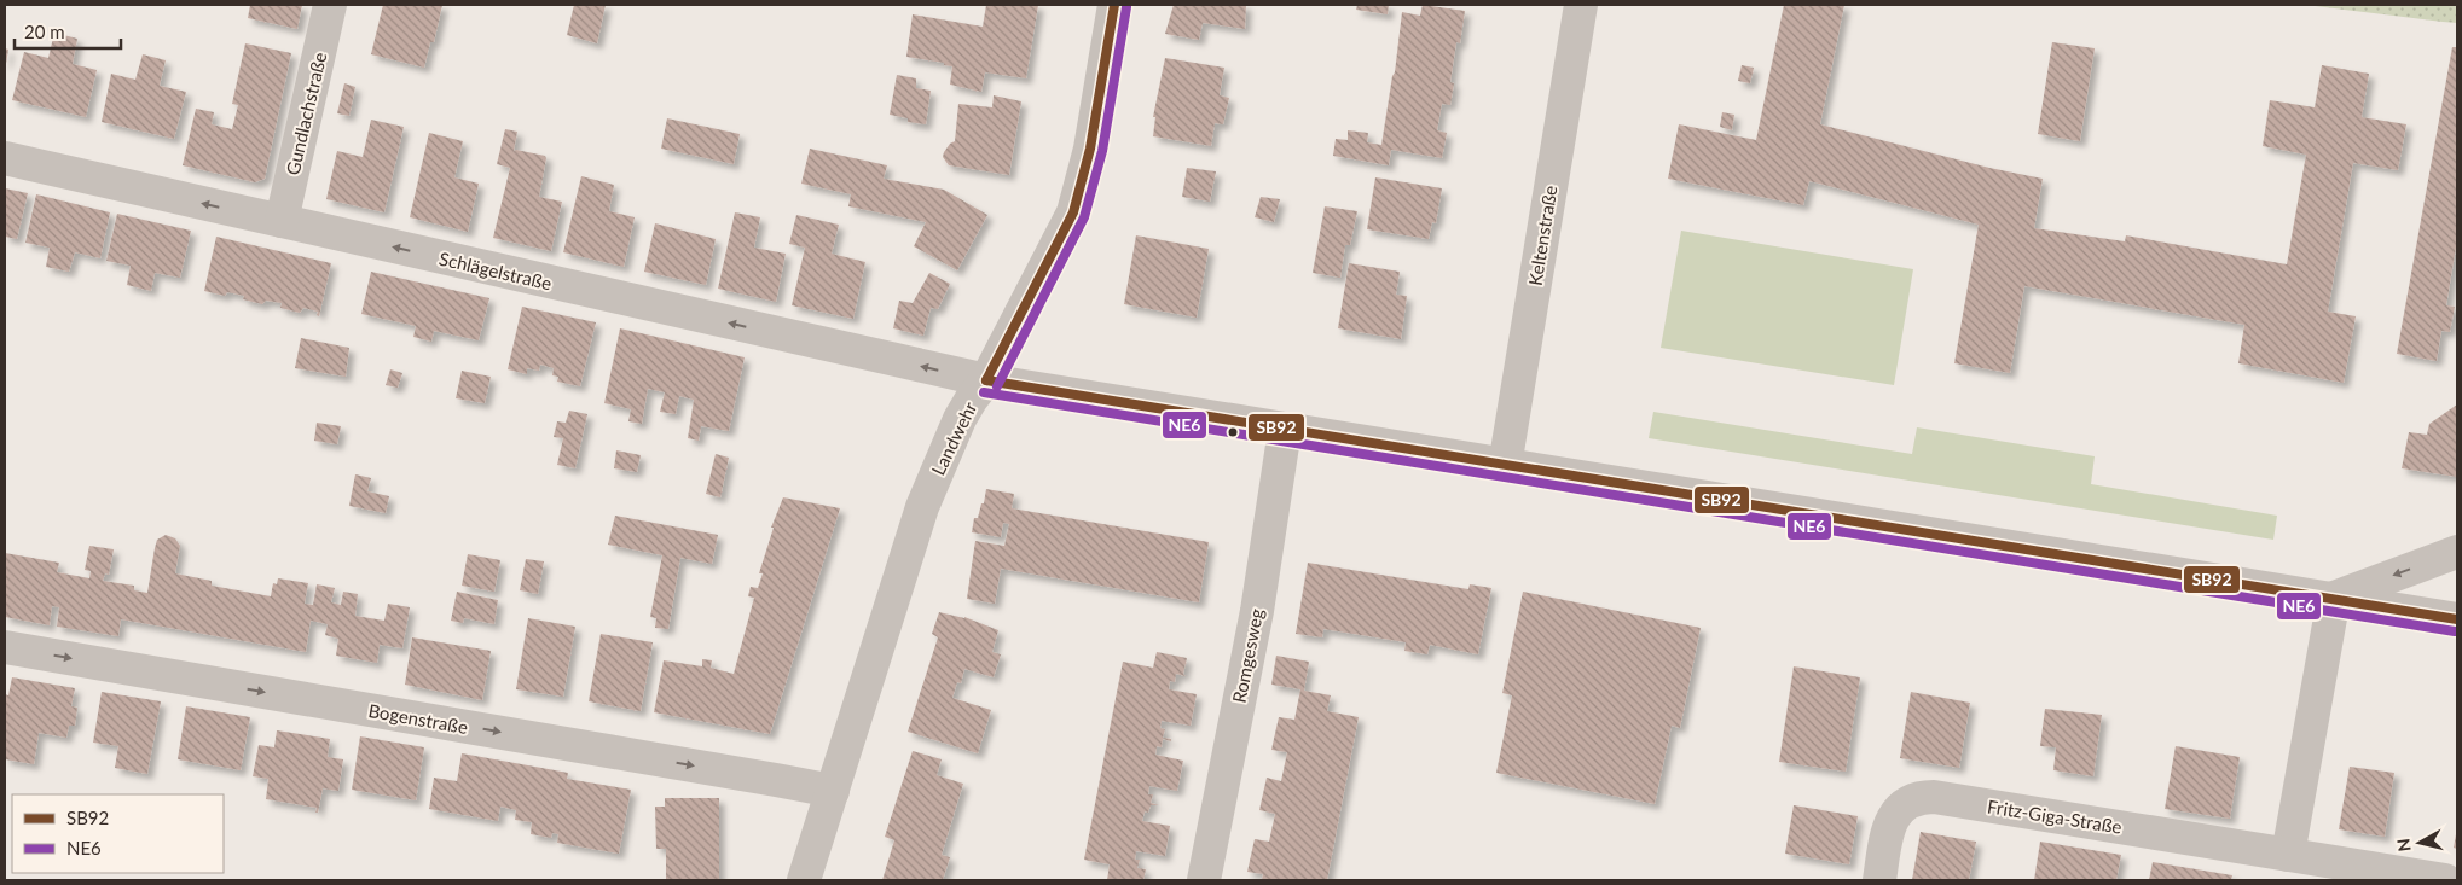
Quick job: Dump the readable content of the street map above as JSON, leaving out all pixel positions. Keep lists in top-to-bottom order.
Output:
{
  "streets": {
    "street": [
      "Gundlachstraße",
      "Keltenstraße",
      "Schlägelstraße",
      "Landwehr",
      "Romgesweg",
      "Bogenstraße",
      "Fritz-Giga-Straße"
    ]
  },
  "crossings": [
    ["Gundlachstraße", "Schlägelstraße"],
    ["Keltenstraße", "Schlägelstraße"],
    ["Schlägelstraße", "Landwehr"],
    ["Schlägelstraße", "Romgesweg"],
    ["Landwehr", "Bogenstraße"]
  ],
  "one_way": ["Schlägelstraße", "Bogenstraße"],
  "lines": ["transit line SB92", "transit line NE6"],
  "legend": ["SB92", "NE6"],
  "scale_bar": "20 m",
  "north": "left"
}
